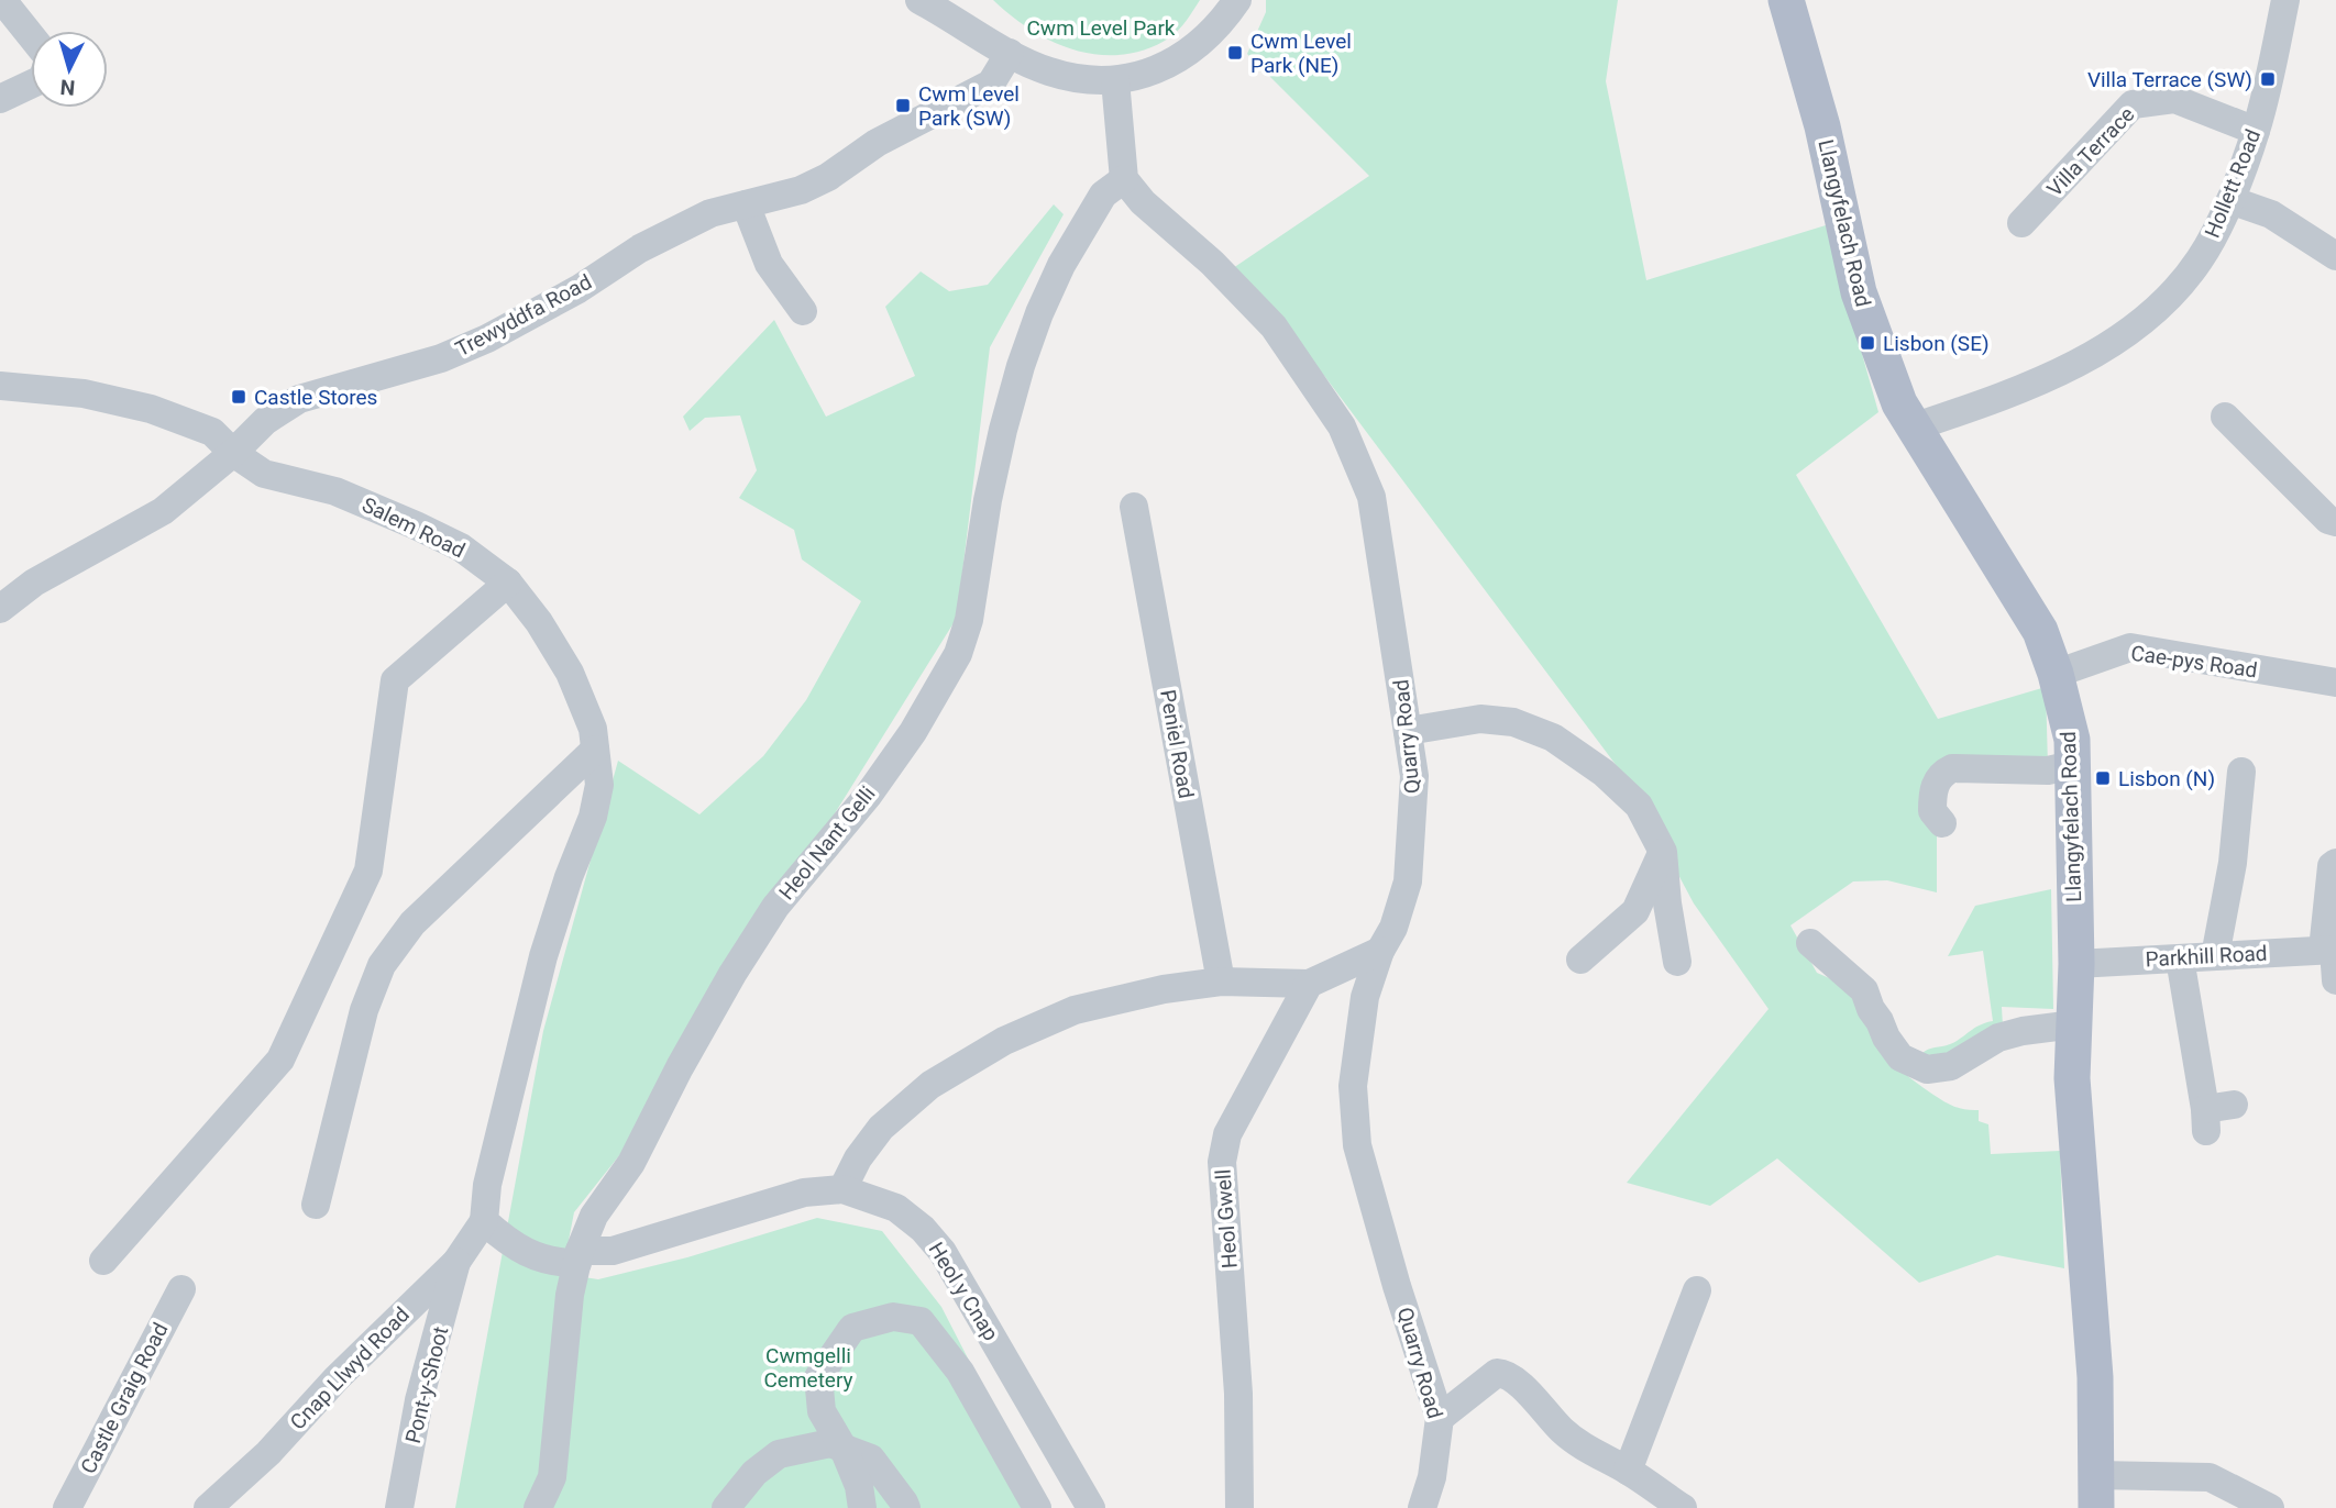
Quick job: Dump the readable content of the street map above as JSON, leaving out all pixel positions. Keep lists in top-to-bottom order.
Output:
{
  "streets": {
    "main road": ["Llangyfelach Road"],
    "street": [
      "Villa Terrace",
      "Hollett Road",
      "Trewyddfa Road",
      "Salem Road",
      "Cae-pys Road",
      "Quarry Road",
      "Peniel Road",
      "Heol Nant Gelli",
      "Parkhill Road",
      "Heol Gwell",
      "Heol y Cnap",
      "Cnap Llwyd Road",
      "Pont-y-Shoot",
      "Castle Graig Road"
    ]
  },
  "crossings": [
    ["Villa Terrace", "Hollett Road"],
    ["Hollett Road", "Llangyfelach Road"],
    ["Llangyfelach Road", "Cae-pys Road"],
    ["Llangyfelach Road", "Parkhill Road"],
    ["Trewyddfa Road", "Salem Road"],
    ["Salem Road", "Heol y Cnap"],
    ["Salem Road", "Cnap Llwyd Road"],
    ["Quarry Road", "Heol Nant Gelli"],
    ["Heol Nant Gelli", "Heol y Cnap"],
    ["Heol y Cnap", "Cnap Llwyd Road"],
    ["Cnap Llwyd Road", "Pont-y-Shoot"]
  ],
  "parks": ["Cwm Level Park", "Cwmgelli Cemetery"],
  "places": {
    "transit": [
      "Cwm Level Park (NE)",
      "Villa Terrace (SW)",
      "Cwm Level Park (SW)",
      "Lisbon (SE)",
      "Castle Stores",
      "Lisbon (N)"
    ]
  },
  "north": "bottom"
}
